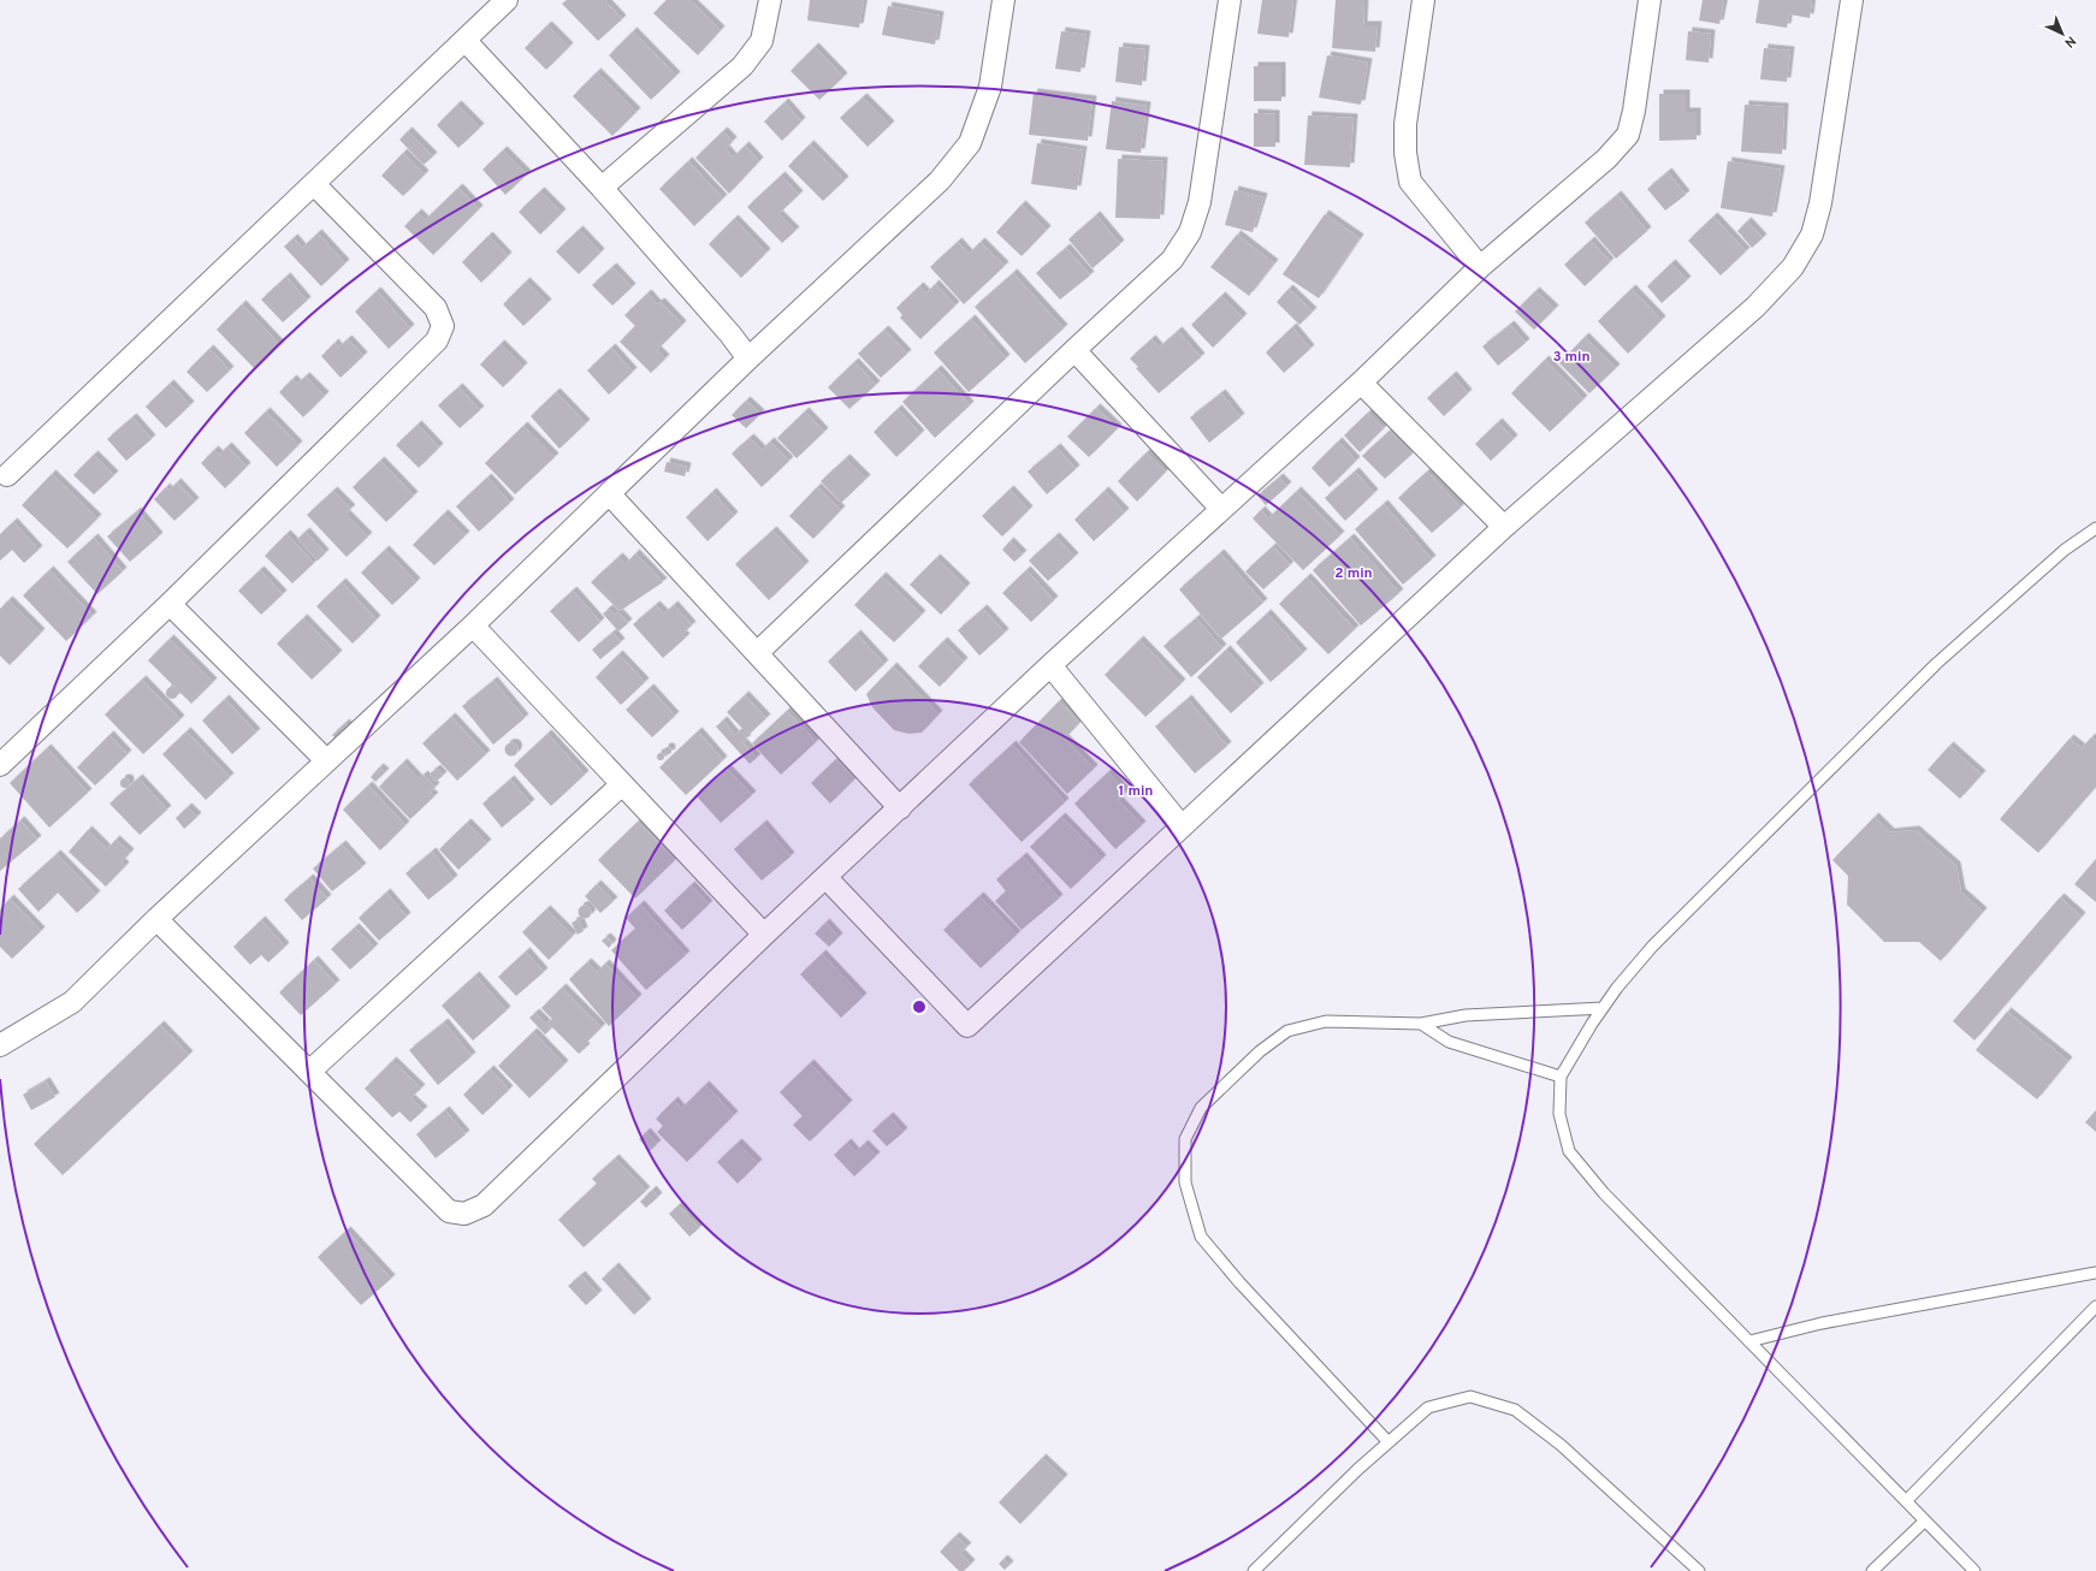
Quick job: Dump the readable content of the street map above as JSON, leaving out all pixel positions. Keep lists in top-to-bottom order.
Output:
{
  "north": "bottom right",
  "rings": ["3 min", "2 min", "1 min"]
}
